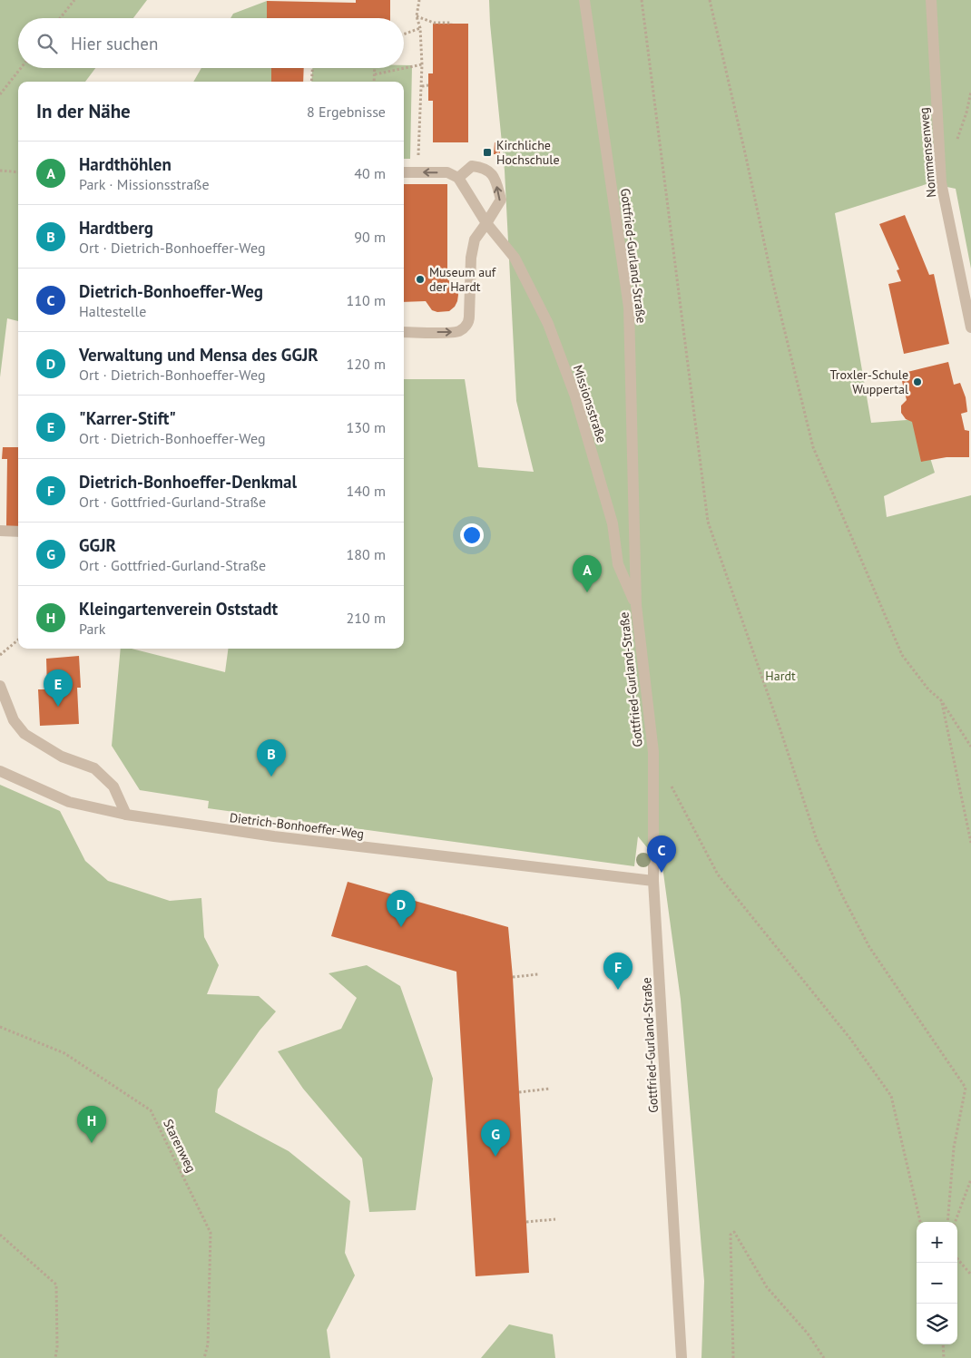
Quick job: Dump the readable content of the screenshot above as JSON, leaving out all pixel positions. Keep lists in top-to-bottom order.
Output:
{
  "streets": {
    "street": [
      "Nommensenweg",
      "Gottfried-Gurland-Straße",
      "Missionsstraße",
      "Dietrich-Bonhoeffer-Weg"
    ],
    "path": ["Starenweg"]
  },
  "crossings": [
    ["Gottfried-Gurland-Straße", "Missionsstraße"],
    ["Gottfried-Gurland-Straße", "Dietrich-Bonhoeffer-Weg"]
  ],
  "parks": ["Hardt"],
  "places": {
    "transit": ["Kirchliche Hochschule"],
    "other": ["Museum auf der Hardt", "Troxler-Schule Wuppertal"]
  },
  "page": {
    "search": "Hier suchen",
    "heading": ["In der Nähe", "8 Ergebnisse"],
    "list": [
      {
        "mark": "A",
        "name": "Hardthöhlen",
        "note": "Park · Missionsstraße",
        "value": "40 m"
      },
      {
        "mark": "B",
        "name": "Hardtberg",
        "note": "Ort · Dietrich-Bonhoeffer-Weg",
        "value": "90 m"
      },
      {
        "mark": "C",
        "name": "Dietrich-Bonhoeffer-Weg",
        "note": "Haltestelle",
        "value": "110 m"
      },
      {
        "mark": "D",
        "name": "Verwaltung und Mensa des GGJR",
        "note": "Ort · Dietrich-Bonhoeffer-Weg",
        "value": "120 m"
      },
      {
        "mark": "E",
        "name": "\"Karrer-Stift\"",
        "note": "Ort · Dietrich-Bonhoeffer-Weg",
        "value": "130 m"
      },
      {
        "mark": "F",
        "name": "Dietrich-Bonhoeffer-Denkmal",
        "note": "Ort · Gottfried-Gurland-Straße",
        "value": "140 m"
      },
      {
        "mark": "G",
        "name": "GGJR",
        "note": "Ort · Gottfried-Gurland-Straße",
        "value": "180 m"
      },
      {
        "mark": "H",
        "name": "Kleingartenverein Oststadt",
        "note": "Park",
        "value": "210 m"
      }
    ],
    "pins": [
      "A",
      "E",
      "B",
      "C",
      "D",
      "F",
      "H",
      "G"
    ],
    "map_buttons": ["+", "−"]
  }
}
